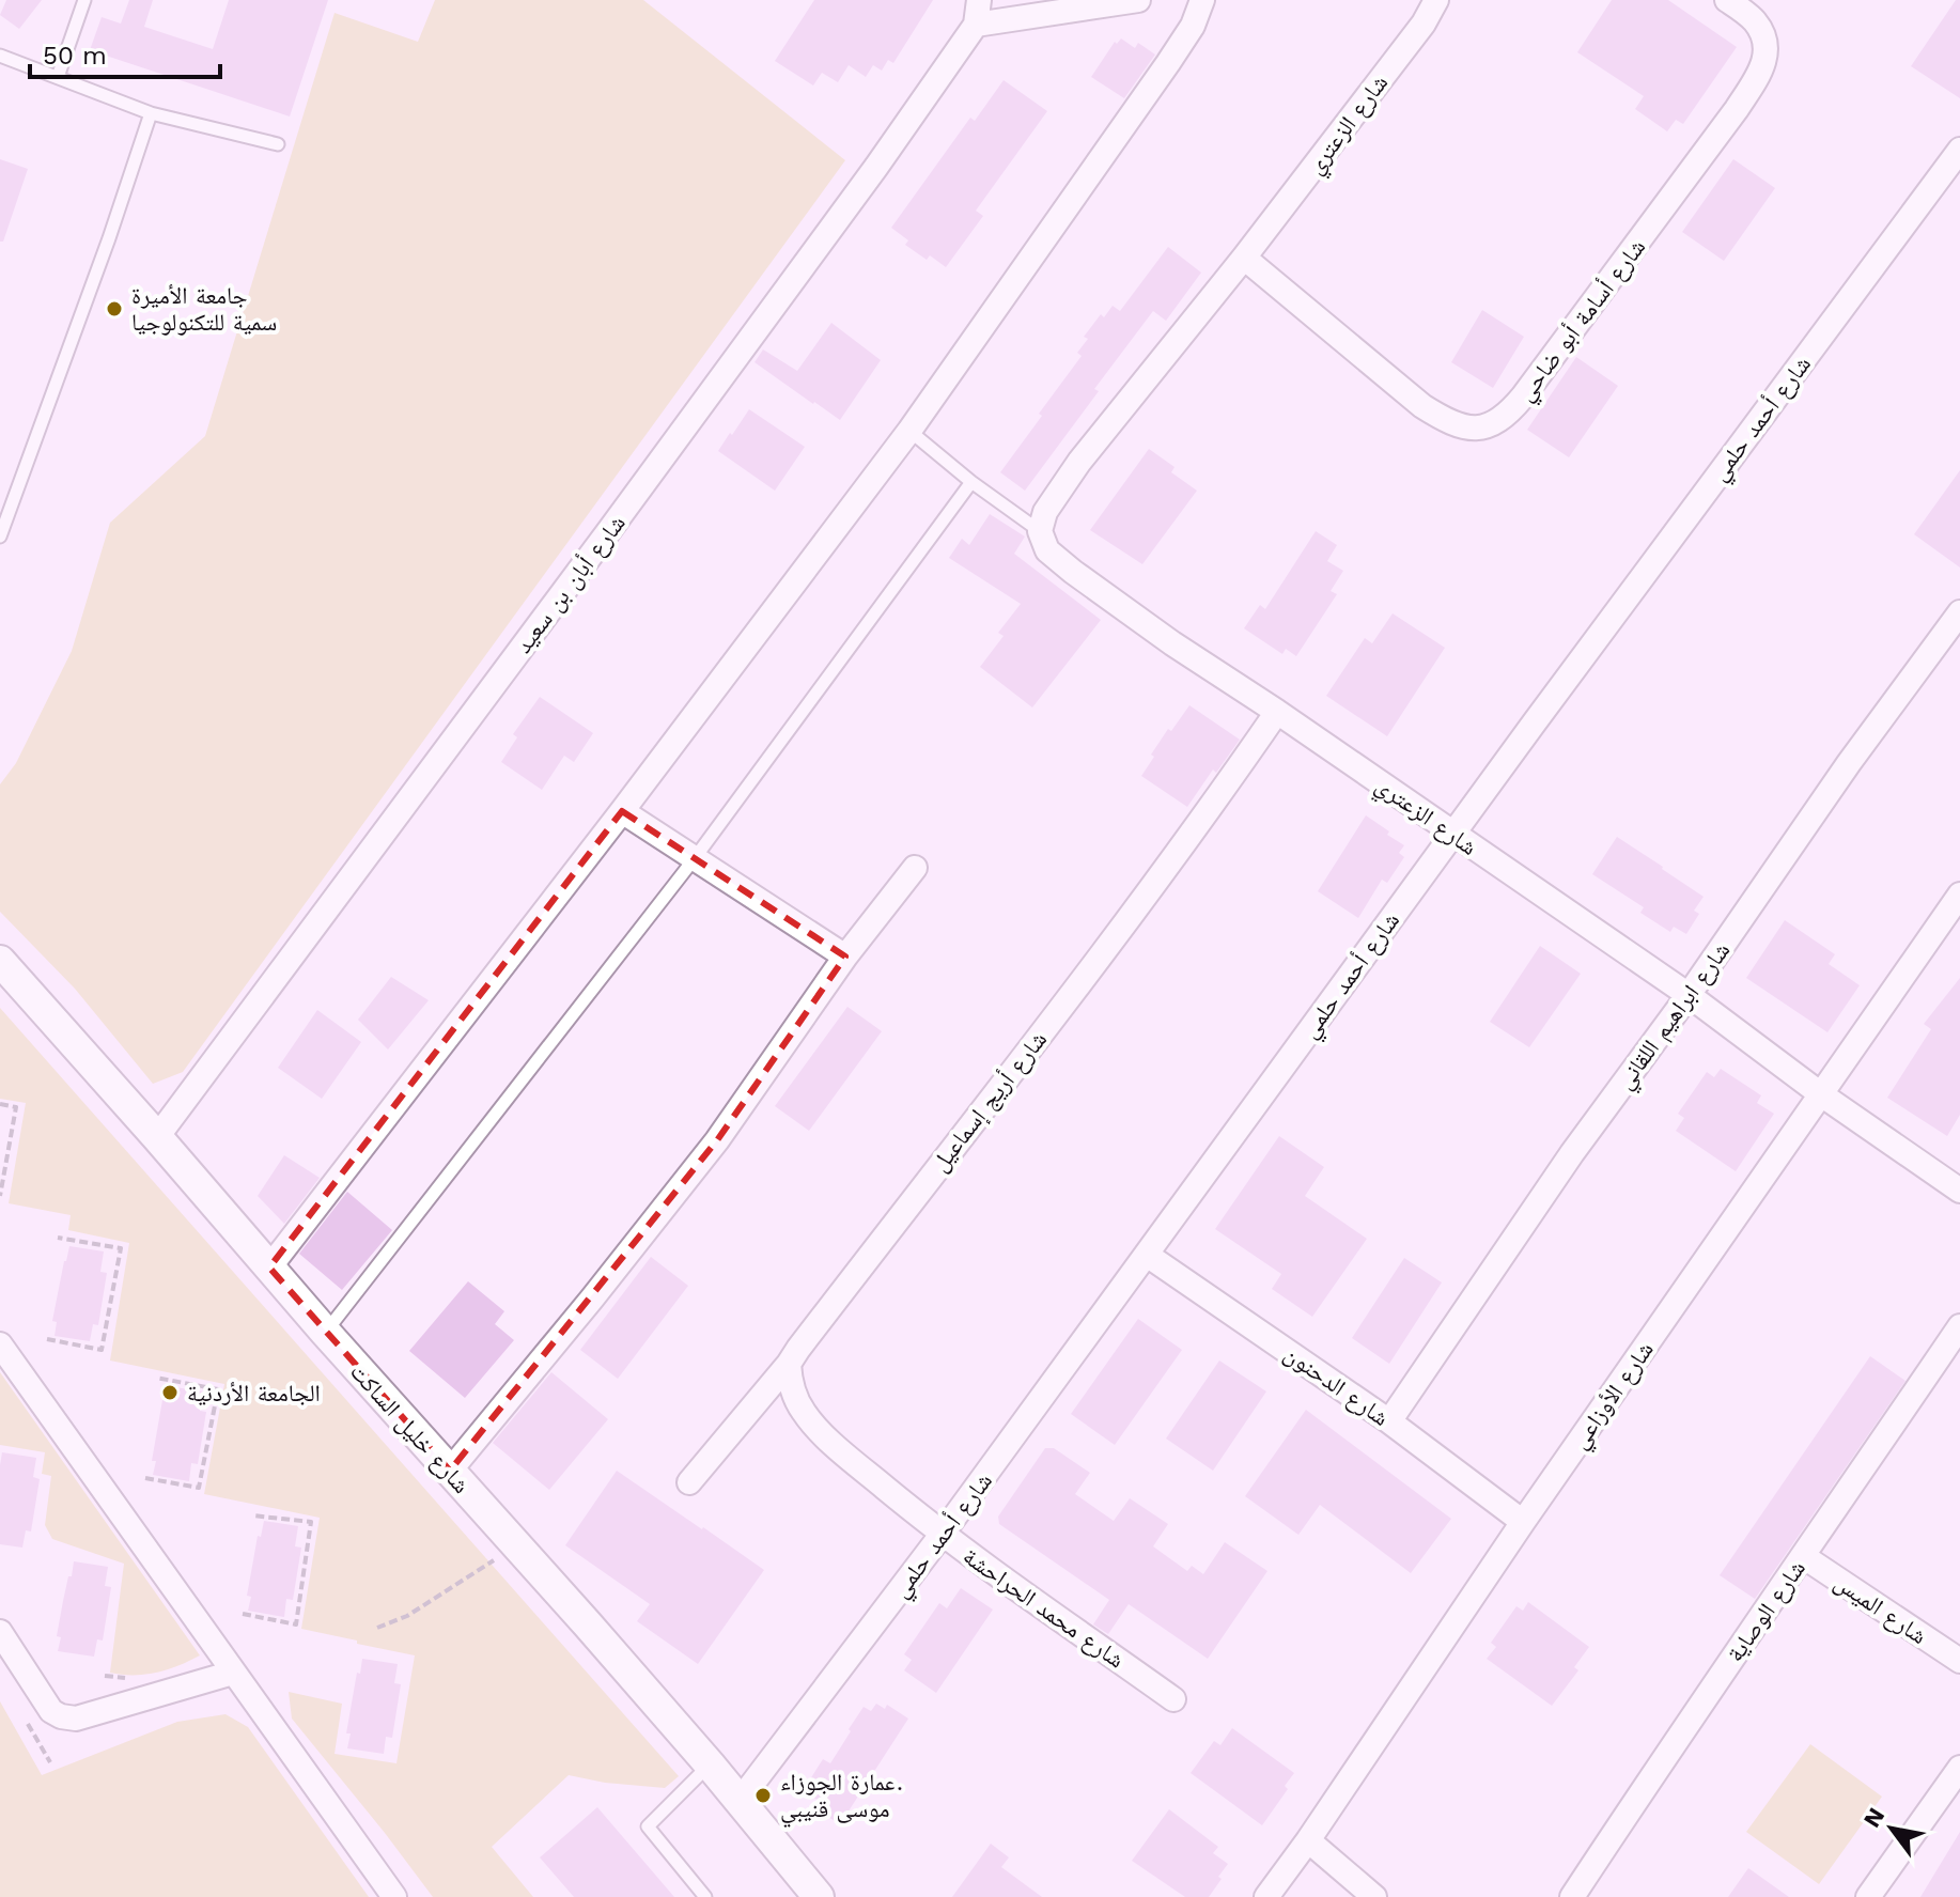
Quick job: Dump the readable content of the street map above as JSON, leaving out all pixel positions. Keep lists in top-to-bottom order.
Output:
{
  "streets": {
    "street": [
      "شارع الزعتري",
      "شارع أسامة أبو ضاحي",
      "شارع أحمد حلمي",
      "شارع أبان بن سعيد",
      "شارع ابراهيم اللقاني",
      "شارع أريج إسماعيل",
      "شارع الدحنون",
      "شارع الأوزاعي",
      "شارع خليل الساكت",
      "شارع محمد الحراحشة",
      "شارع الميس",
      "شارع الوصاية"
    ]
  },
  "crossings": [
    ["شارع الزعتري", "شارع أسامة أبو ضاحي"],
    ["شارع الزعتري", "شارع أحمد حلمي"],
    ["شارع الزعتري", "شارع ابراهيم اللقاني"],
    ["شارع الزعتري", "شارع أريج إسماعيل"],
    ["شارع الزعتري", "شارع الأوزاعي"],
    ["شارع أحمد حلمي", "شارع الدحنون"],
    ["شارع أحمد حلمي", "شارع خليل الساكت"],
    ["شارع أحمد حلمي", "شارع محمد الحراحشة"],
    ["شارع أبان بن سعيد", "شارع خليل الساكت"],
    ["شارع ابراهيم اللقاني", "شارع الدحنون"],
    ["شارع أريج إسماعيل", "شارع محمد الحراحشة"],
    ["شارع الدحنون", "شارع الأوزاعي"],
    ["شارع الميس", "شارع الوصاية"]
  ],
  "places": ["جامعة الأميرة سمية للتكنولوجيا", "الجامعة الأردنية", "عمارة الجوزاء. موسى قنيبي"],
  "scale_bar": "50 m",
  "north": "top left"
}
